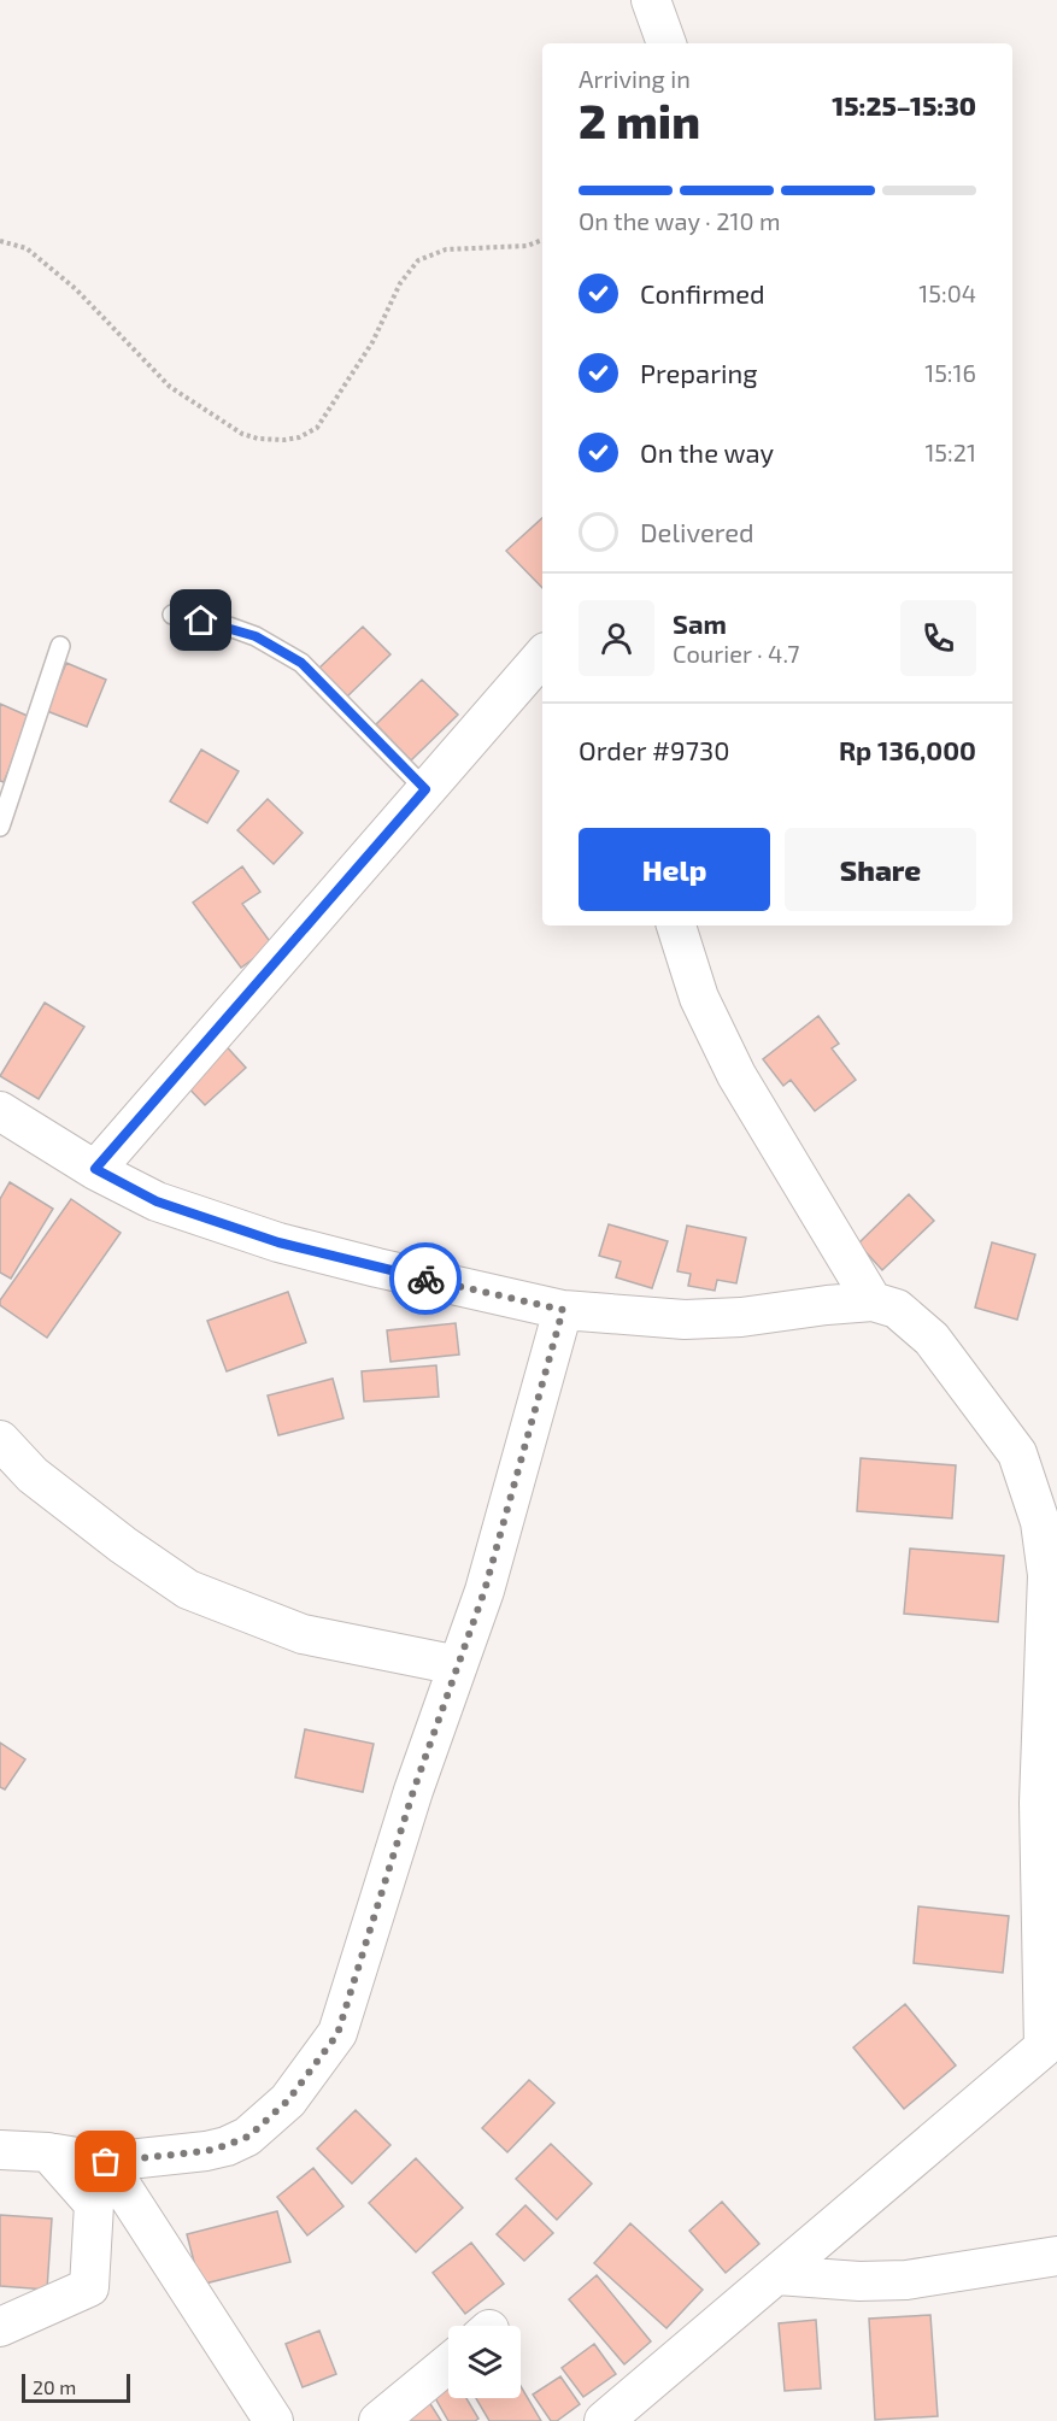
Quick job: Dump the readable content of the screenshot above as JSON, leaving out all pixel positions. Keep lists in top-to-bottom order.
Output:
{
  "scale_bar": "20 m",
  "page": {
    "heading": ["2 min", "Arriving in", "15:25–15:30"],
    "panel": [
      "Sam",
      "Courier · 4.7",
      "Order #9730",
      "Rp 136,000"
    ],
    "bar": "On the way · 210 m",
    "list": [
      ["Confirmed", "15:04"],
      ["Preparing", "15:16"],
      ["On the way", "15:21"],
      "Delivered"
    ],
    "buttons": ["Help", "Share"],
    "scale": "20 m"
  }
}
